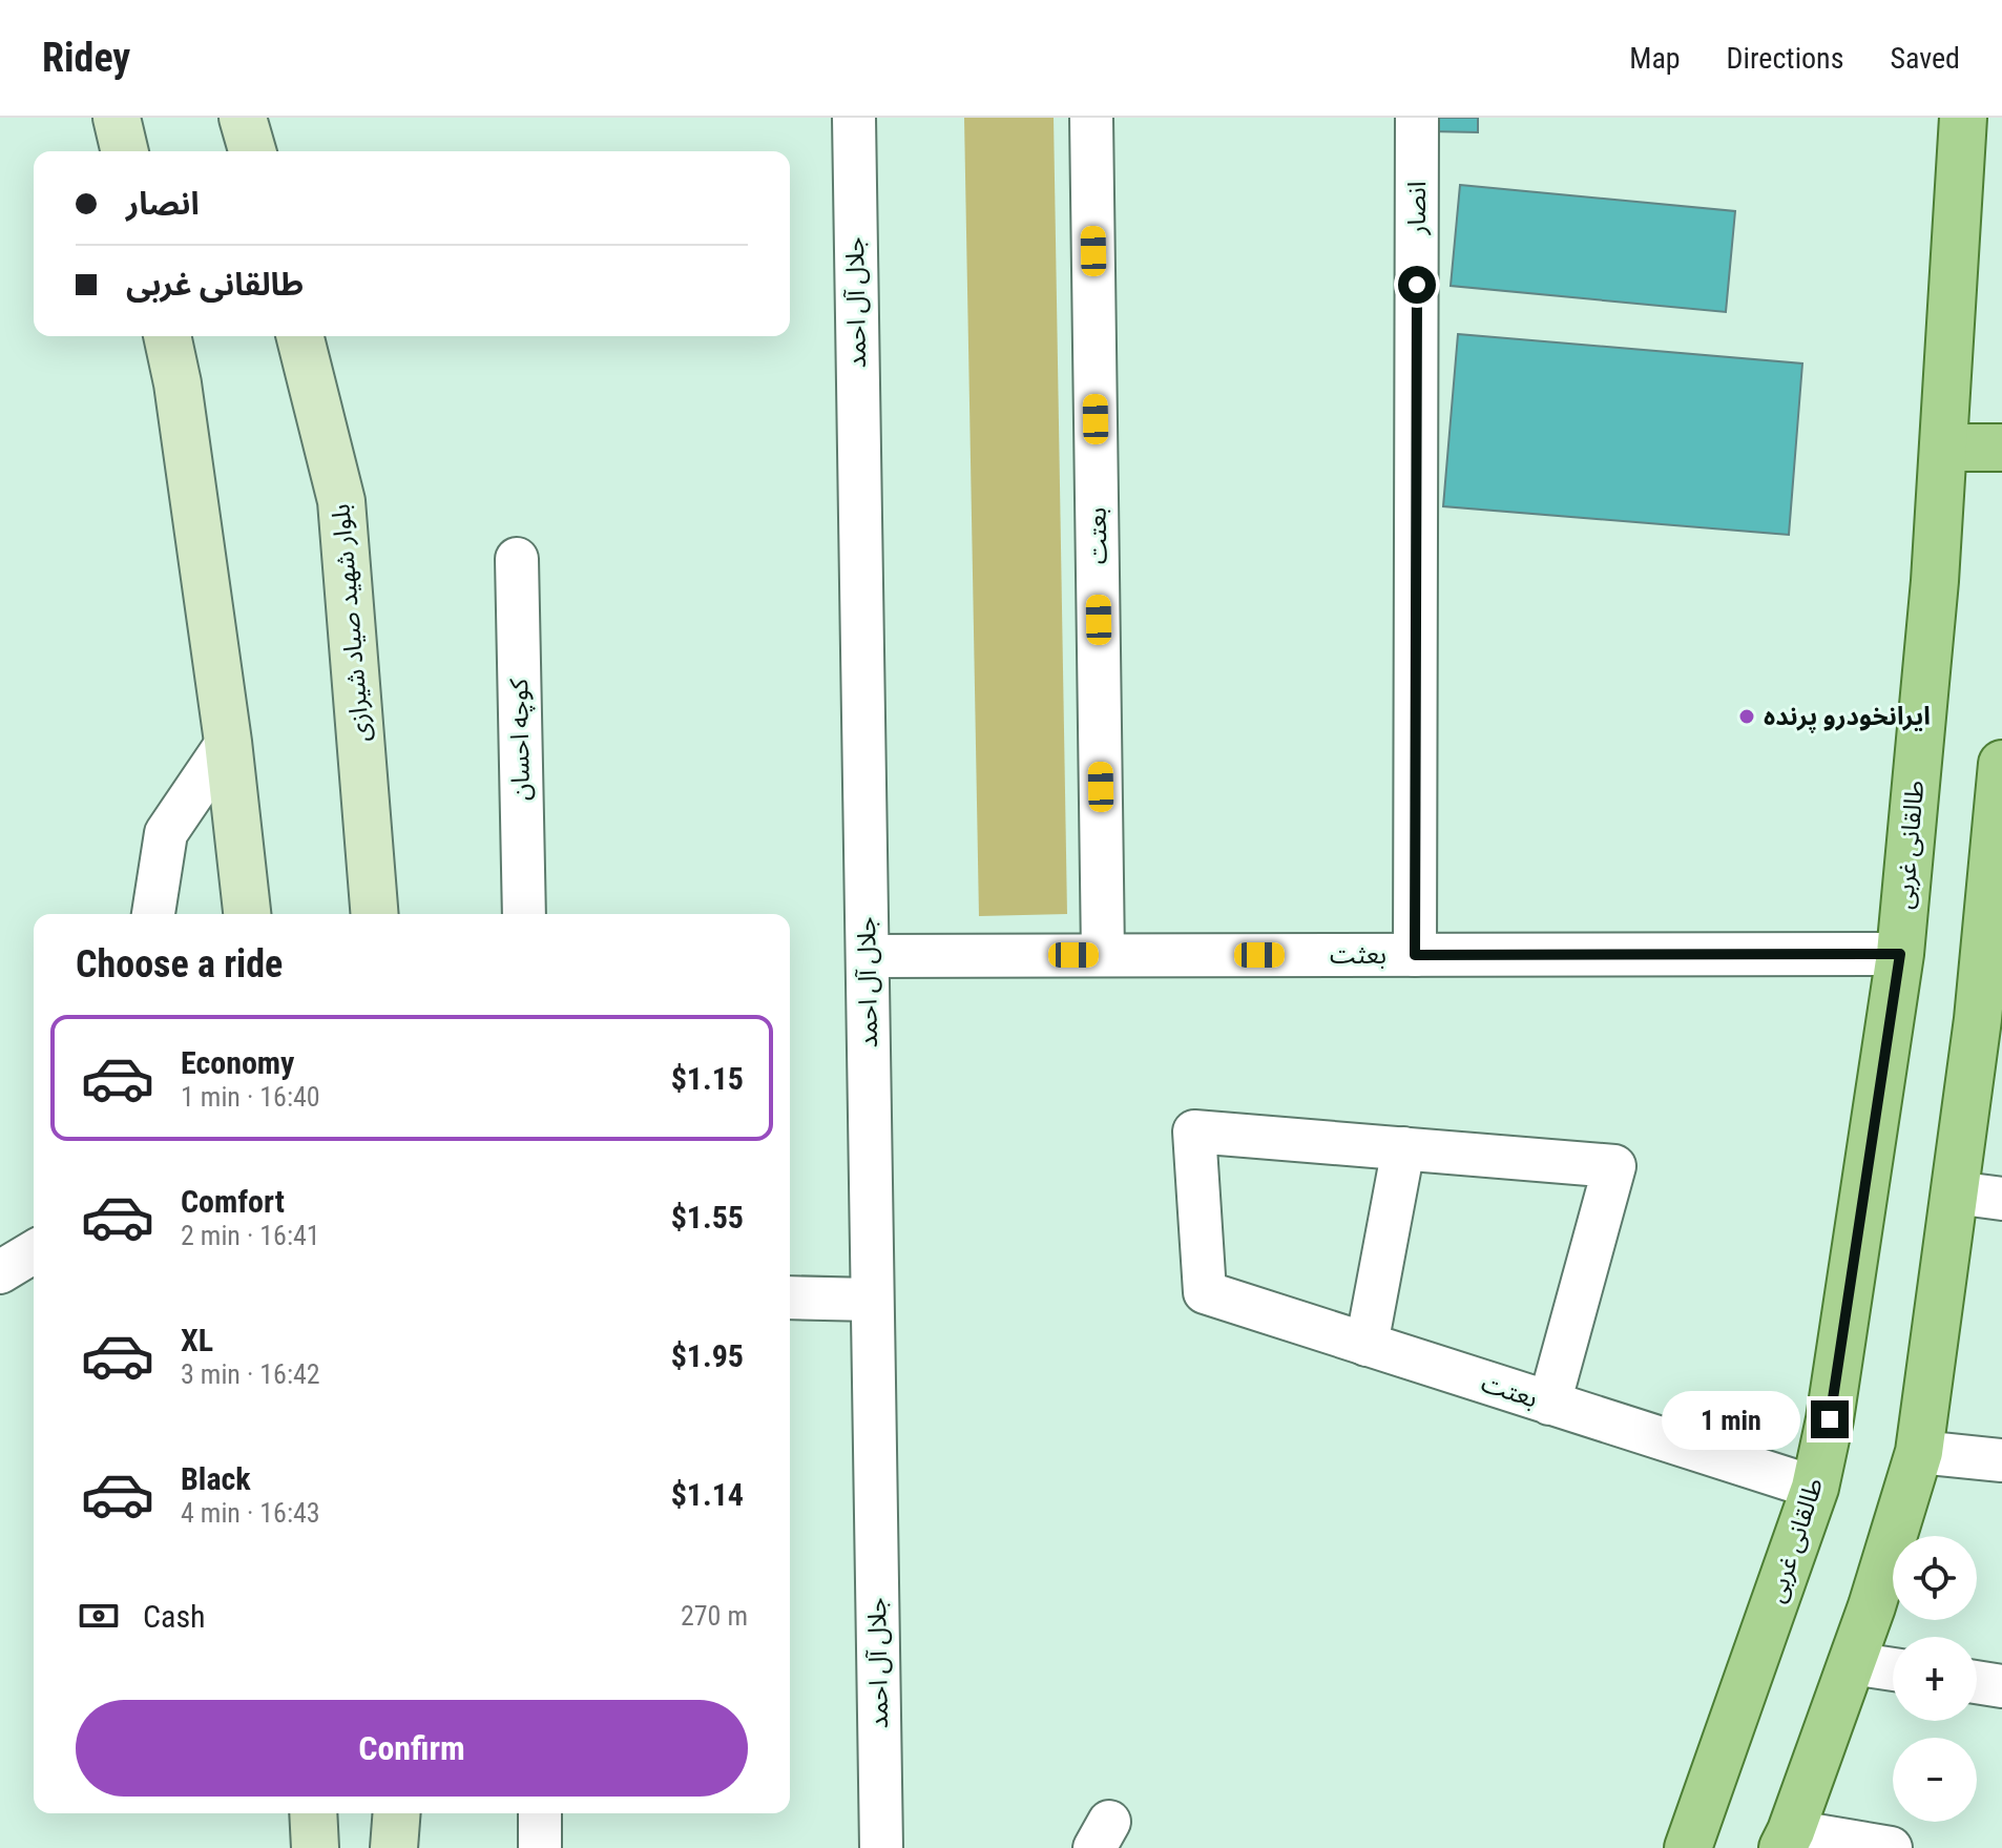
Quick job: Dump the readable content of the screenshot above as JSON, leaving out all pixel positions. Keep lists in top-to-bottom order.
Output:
{
  "streets": {
    "main road": ["بلوار شهید صیاد شیرازی", "طالقانی غربی"],
    "street": [
      "انصار",
      "جلال آل احمد",
      "بعتت",
      "کوچه احسان",
      "بعثت"
    ]
  },
  "crossings": [
    ["انصار", "بعثت"],
    ["جلال آل احمد", "بعثت"],
    ["بعتت", "طالقانی غربی"],
    ["بعتت", "بعثت"],
    ["طالقانی غربی", "بعثت"]
  ],
  "places": ["ایرانخودرو پرنده"],
  "page": {
    "header": "Ridey",
    "nav": ["Map", "Directions", "Saved"],
    "banner": ["انصار", "طالقانی غربی"],
    "heading": "Choose a ride",
    "list": [
      {
        "name": "Economy",
        "note": "1 min · 16:40",
        "value": "$1.15"
      },
      {
        "name": "Comfort",
        "note": "2 min · 16:41",
        "value": "$1.55"
      },
      {
        "name": "XL",
        "note": "3 min · 16:42",
        "value": "$1.95"
      },
      {
        "name": "Black",
        "note": "4 min · 16:43",
        "value": "$1.14"
      }
    ],
    "bubble": "1 min",
    "map_buttons": ["+", "−"],
    "pay": ["Cash", "270 m"],
    "buttons": "Confirm"
  }
}
